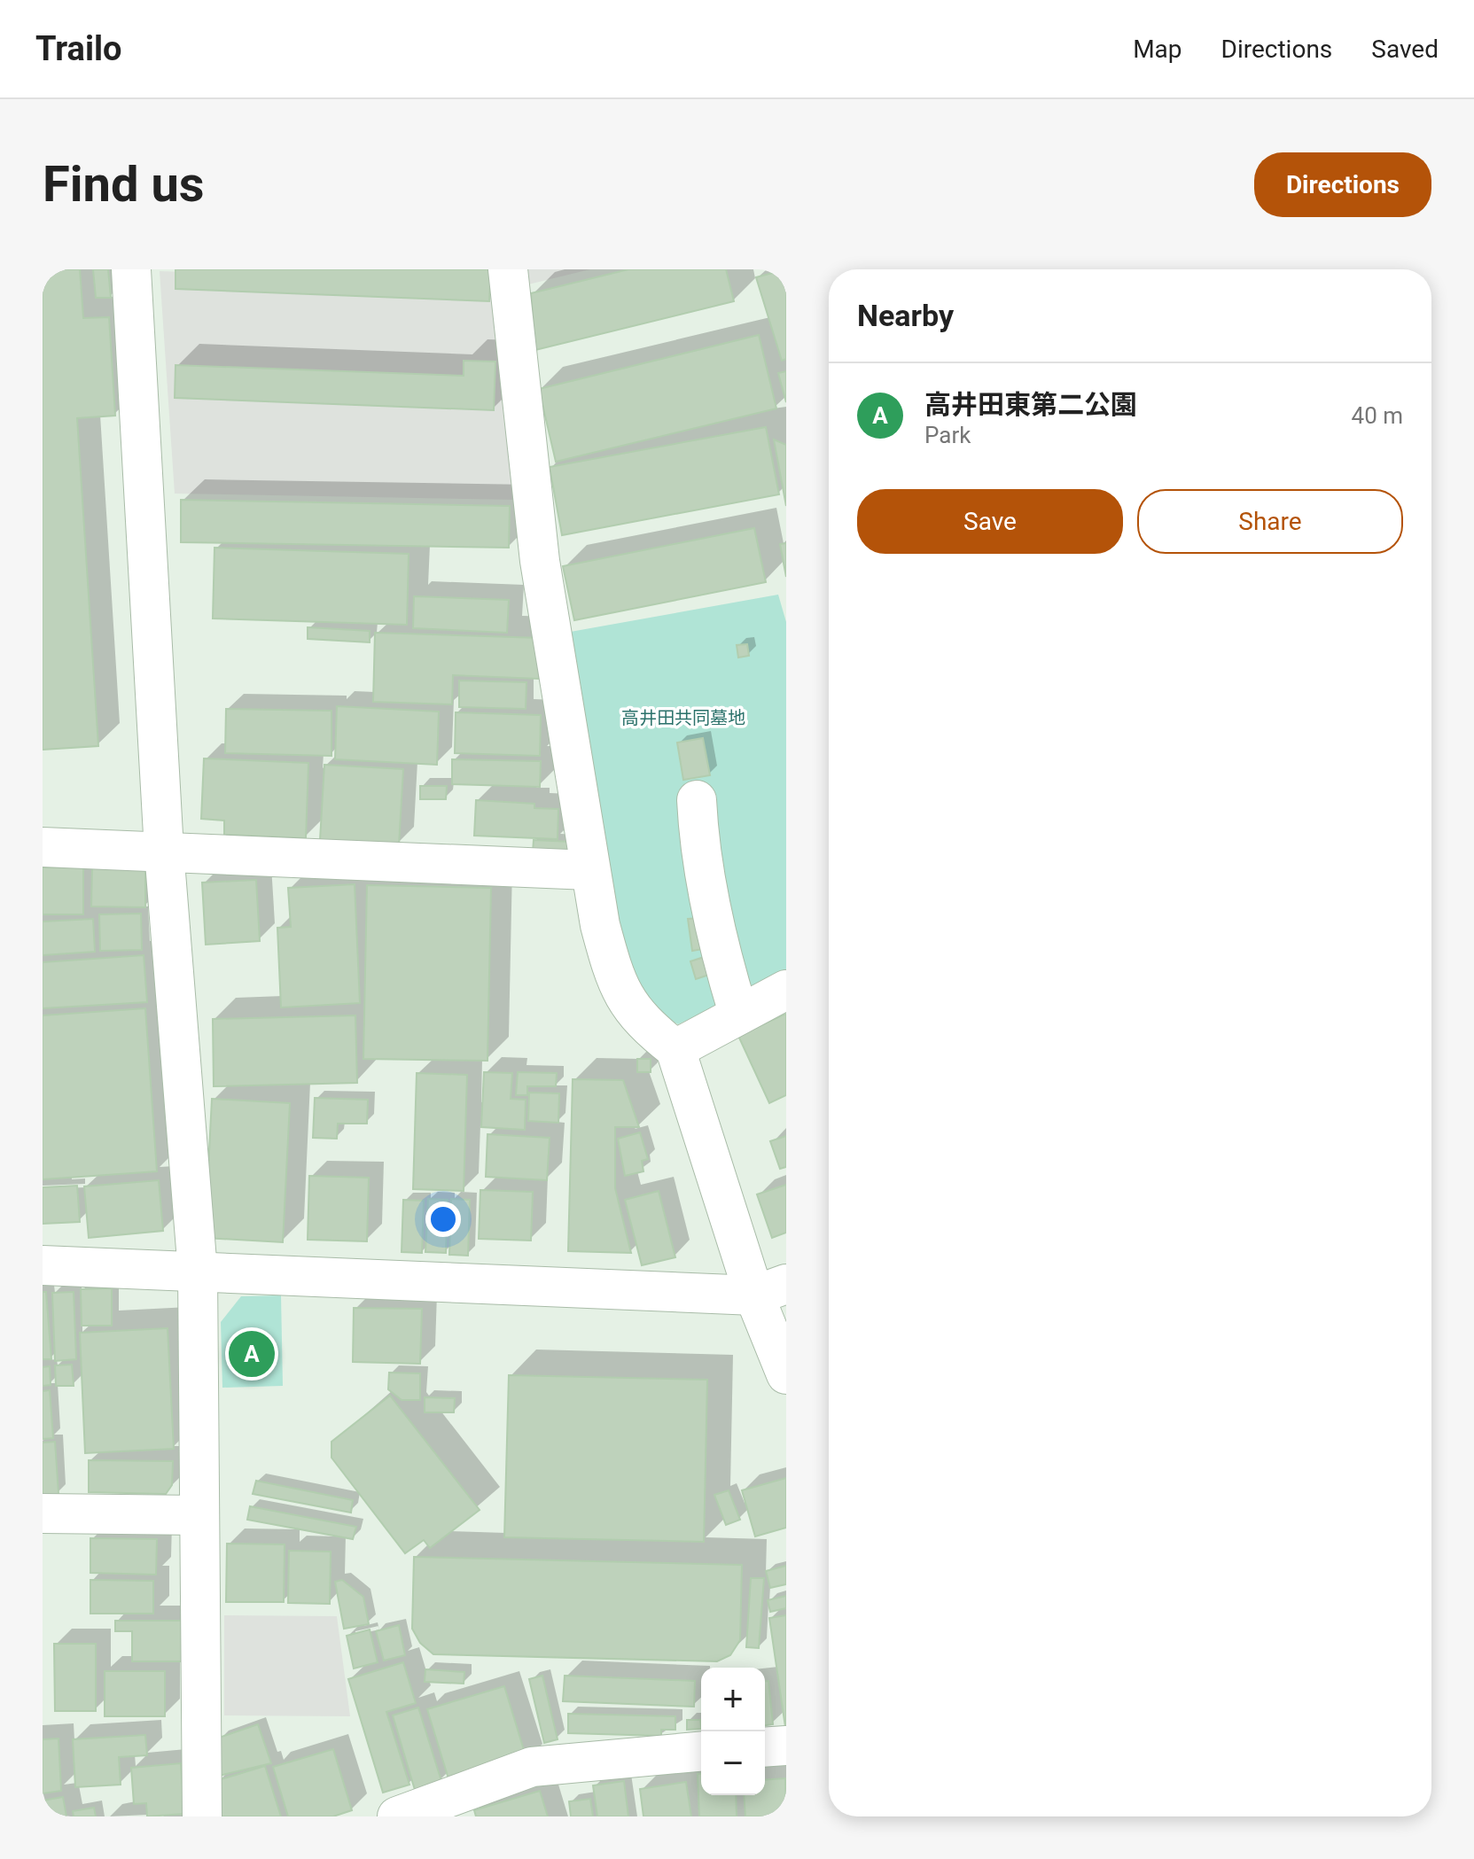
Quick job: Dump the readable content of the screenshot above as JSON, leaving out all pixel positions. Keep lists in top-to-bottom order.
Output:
{
  "parks": ["高井田共同墓地"],
  "page": {
    "header": "Trailo",
    "nav": ["Map", "Directions", "Saved"],
    "buttons": [
      "Directions",
      ["Save", "Share"]
    ],
    "title": "Find us",
    "heading": "Nearby",
    "list": [
      {
        "mark": "A",
        "name": "高井田東第二公園",
        "note": "Park",
        "value": "40 m"
      }
    ],
    "pins": "A",
    "map_buttons": ["+", "−"]
  }
}
